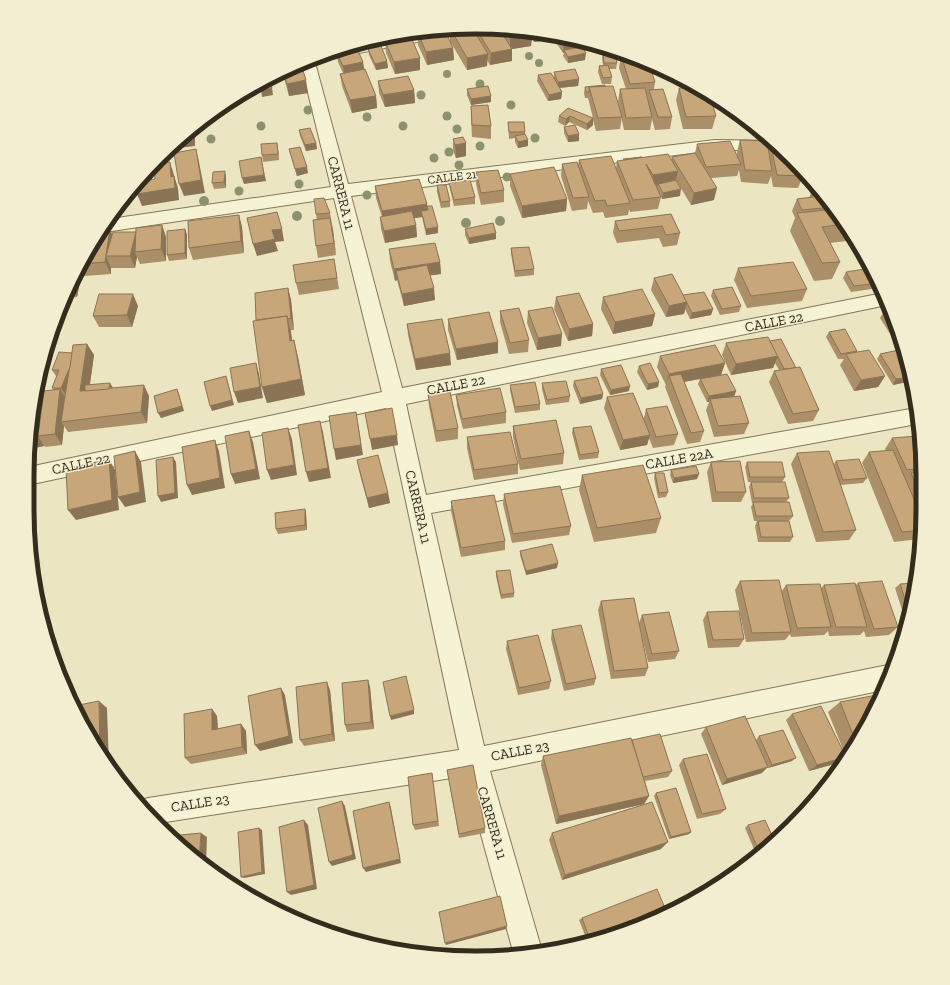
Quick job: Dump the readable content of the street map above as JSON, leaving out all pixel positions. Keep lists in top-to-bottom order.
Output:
{
  "streets": {
    "street": [
      "CALLE 21",
      "CARRERA 11",
      "CALLE 22",
      "CALLE 22A",
      "CALLE 23"
    ]
  },
  "crossings": [
    ["CALLE 21", "CARRERA 11"],
    ["CARRERA 11", "CALLE 22"],
    ["CARRERA 11", "CALLE 22A"],
    ["CARRERA 11", "CALLE 23"]
  ]
}
